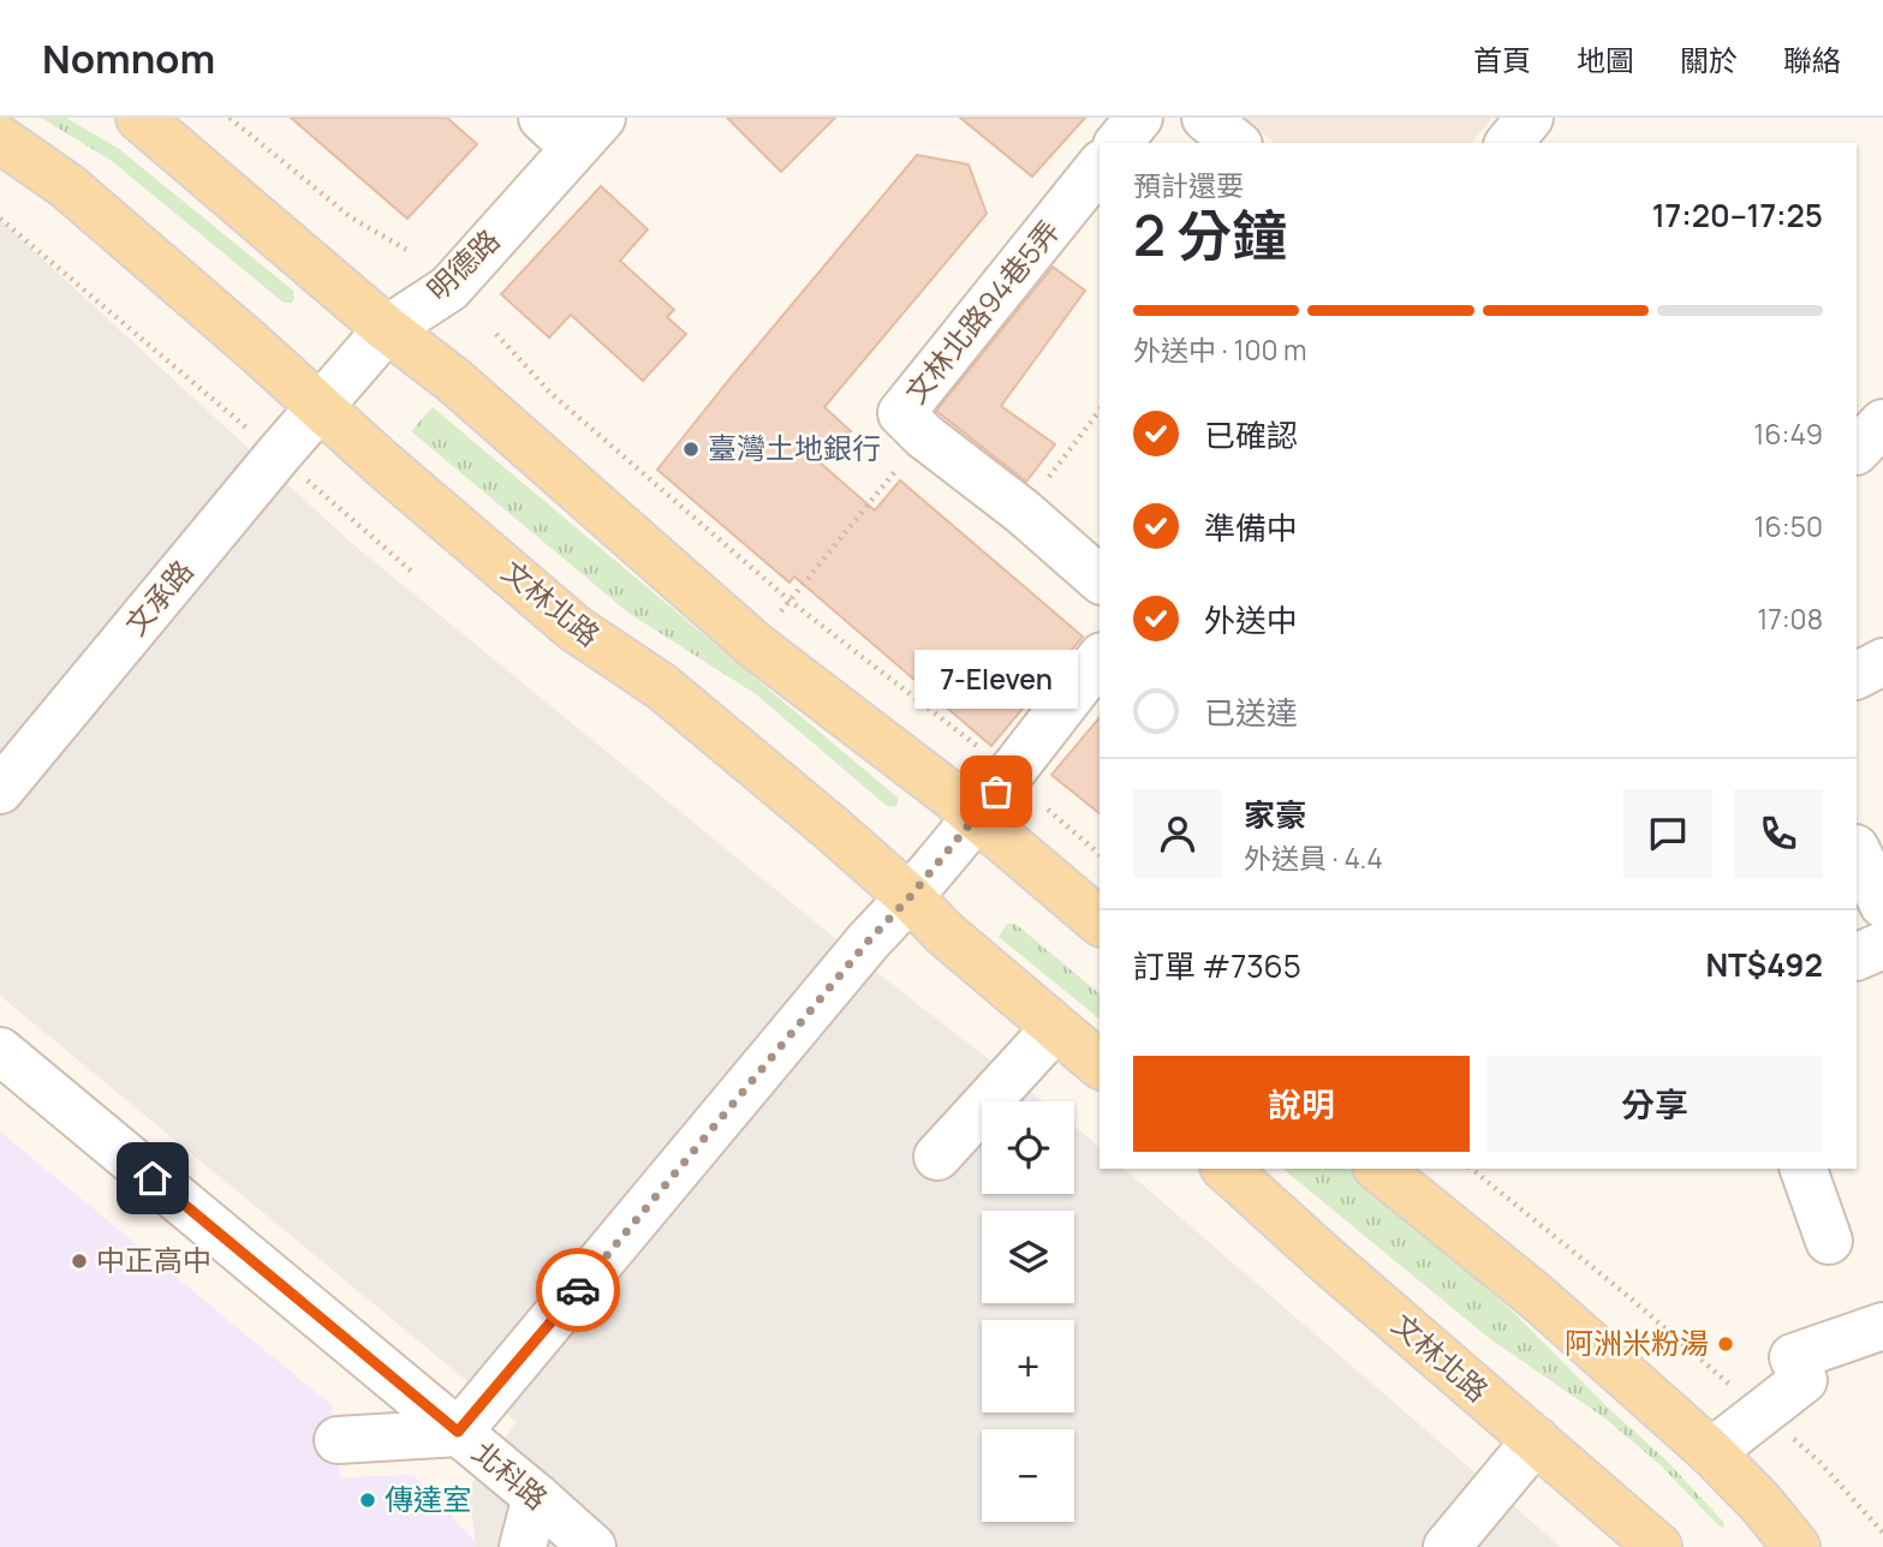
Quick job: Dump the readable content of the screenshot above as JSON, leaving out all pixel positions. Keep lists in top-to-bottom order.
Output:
{
  "streets": {
    "main road": ["文林北路"],
    "street": [
      "明德路",
      "文林北路94巷5弄",
      "文承路",
      "北科路"
    ]
  },
  "crossings": [
    ["明德路", "文承路"],
    ["明德路", "文林北路"],
    ["文承路", "文林北路"]
  ],
  "places": [
    "臺灣土地銀行",
    "7-Eleven",
    "中正高中",
    "阿洲米粉湯",
    "傳達室"
  ],
  "page": {
    "header": "Nomnom",
    "nav": [
      "首頁",
      "地圖",
      "關於",
      "聯絡"
    ],
    "heading": ["2 分鐘", "預計還要", "17:20–17:25"],
    "panel": [
      "家豪",
      "外送員 · 4.4",
      "訂單 #7365",
      "NT$492"
    ],
    "bar": "外送中 · 100 m",
    "list": [
      ["已確認", "16:49"],
      ["準備中", "16:50"],
      ["外送中", "17:08"],
      "已送達"
    ],
    "bubble": "7-Eleven",
    "buttons": ["說明", "分享"],
    "map_buttons": ["+", "−"]
  }
}
